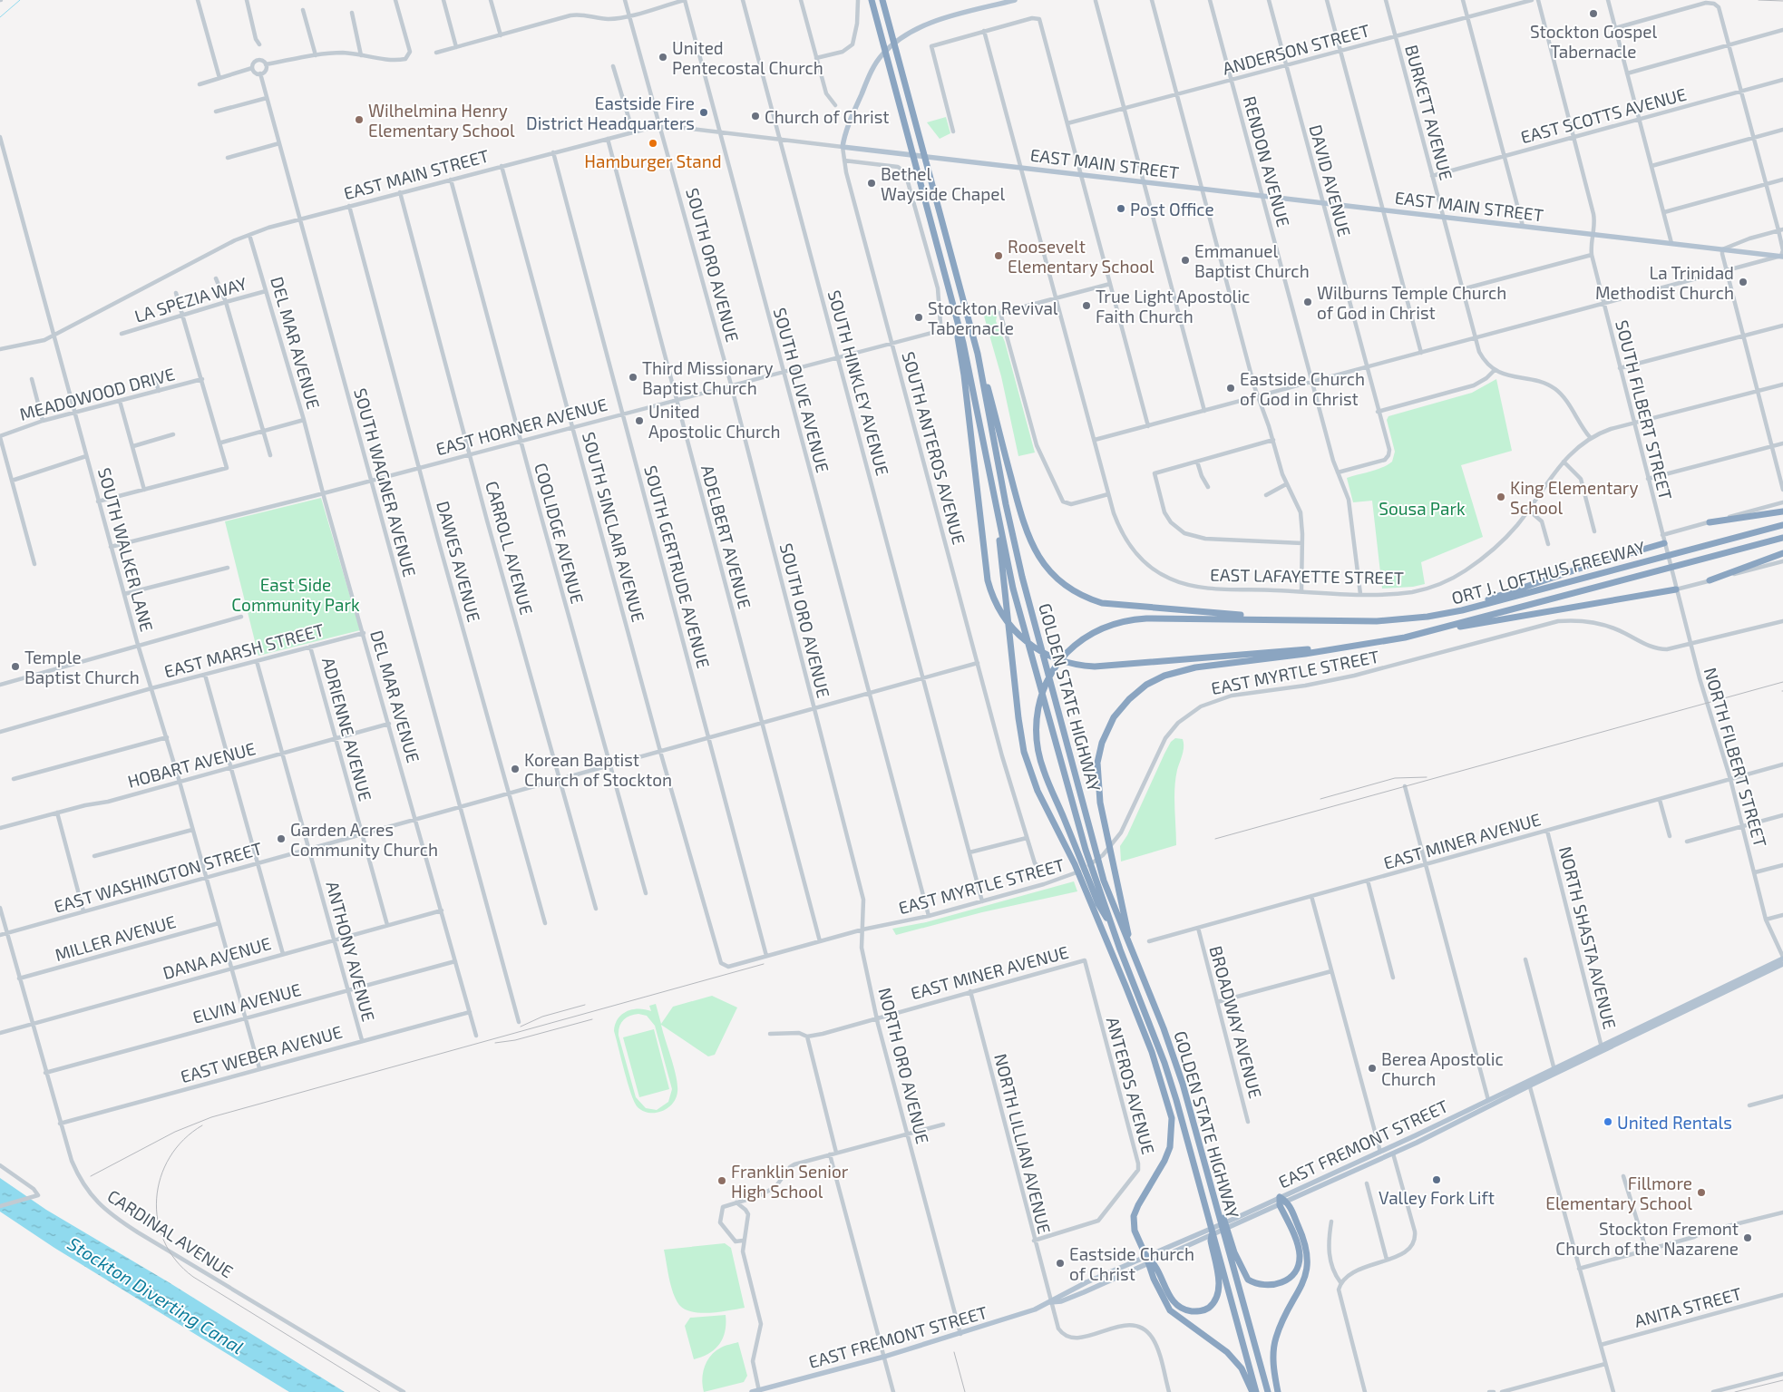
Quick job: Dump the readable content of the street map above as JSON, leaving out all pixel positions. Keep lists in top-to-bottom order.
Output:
{
  "streets": {
    "highway": ["ORT J. LOFTHUS FREEWAY", "GOLDEN STATE HIGHWAY"],
    "main road": ["EAST MAIN STREET", "EAST FREMONT STREET"],
    "street": [
      "ANDERSON STREET",
      "BURKETT AVENUE",
      "EAST SCOTTS AVENUE",
      "RENDON AVENUE",
      "DAVID AVENUE",
      "SOUTH ORO AVENUE",
      "LA SPEZIA WAY",
      "DEL MAR AVENUE",
      "SOUTH HINKLEY AVENUE",
      "SOUTH OLIVE AVENUE",
      "MEADOWOOD DRIVE",
      "SOUTH FILBERT STREET",
      "EAST HORNER AVENUE",
      "SOUTH ANTEROS AVENUE",
      "SOUTH WAGNER AVENUE",
      "SOUTH SINCLAIR AVENUE",
      "COOLIDGE AVENUE",
      "ADELBERT AVENUE",
      "CARROLL AVENUE",
      "SOUTH WALKER LANE",
      "DAWES AVENUE",
      "SOUTH GERTRUDE AVENUE",
      "EAST LAFAYETTE STREET",
      "EAST MARSH STREET",
      "EAST MYRTLE STREET",
      "ADRIENNE AVENUE",
      "NORTH FILBERT STREET",
      "HOBART AVENUE",
      "EAST MINER AVENUE",
      "EAST WASHINGTON STREET",
      "MILLER AVENUE",
      "NORTH SHASTA AVENUE",
      "ANTHONY AVENUE",
      "DANA AVENUE",
      "ELVIN AVENUE",
      "BROADWAY AVENUE",
      "EAST WEBER AVENUE",
      "NORTH ORO AVENUE",
      "ANTEROS AVENUE",
      "NORTH LILLIAN AVENUE",
      "CARDINAL AVENUE",
      "ANITA STREET"
    ]
  },
  "crossings": [
    ["ANDERSON STREET", "BURKETT AVENUE"],
    ["ANDERSON STREET", "RENDON AVENUE"],
    ["ANDERSON STREET", "DAVID AVENUE"],
    ["BURKETT AVENUE", "EAST SCOTTS AVENUE"],
    ["BURKETT AVENUE", "EAST MAIN STREET"],
    ["EAST SCOTTS AVENUE", "SOUTH FILBERT STREET"],
    ["RENDON AVENUE", "EAST MAIN STREET"],
    ["RENDON AVENUE", "DAVID AVENUE"],
    ["RENDON AVENUE", "EAST LAFAYETTE STREET"],
    ["EAST MAIN STREET", "DAVID AVENUE"],
    ["EAST MAIN STREET", "SOUTH ORO AVENUE"],
    ["EAST MAIN STREET", "DEL MAR AVENUE"],
    ["EAST MAIN STREET", "SOUTH HINKLEY AVENUE"],
    ["EAST MAIN STREET", "SOUTH OLIVE AVENUE"],
    ["EAST MAIN STREET", "SOUTH FILBERT STREET"],
    ["EAST MAIN STREET", "SOUTH ANTEROS AVENUE"],
    ["EAST MAIN STREET", "SOUTH WAGNER AVENUE"],
    ["EAST MAIN STREET", "SOUTH SINCLAIR AVENUE"],
    ["EAST MAIN STREET", "COOLIDGE AVENUE"],
    ["EAST MAIN STREET", "ADELBERT AVENUE"],
    ["EAST MAIN STREET", "CARROLL AVENUE"],
    ["EAST MAIN STREET", "SOUTH WALKER LANE"],
    ["EAST MAIN STREET", "DAWES AVENUE"],
    ["EAST MAIN STREET", "SOUTH GERTRUDE AVENUE"],
    ["SOUTH ORO AVENUE", "EAST HORNER AVENUE"],
    ["SOUTH ORO AVENUE", "EAST WASHINGTON STREET"],
    ["SOUTH ORO AVENUE", "NORTH ORO AVENUE"],
    ["LA SPEZIA WAY", "DEL MAR AVENUE"],
    ["DEL MAR AVENUE", "EAST HORNER AVENUE"],
    ["DEL MAR AVENUE", "EAST MARSH STREET"],
    ["DEL MAR AVENUE", "HOBART AVENUE"],
    ["DEL MAR AVENUE", "EAST WASHINGTON STREET"],
    ["DEL MAR AVENUE", "DANA AVENUE"],
    ["DEL MAR AVENUE", "ELVIN AVENUE"],
    ["DEL MAR AVENUE", "EAST WEBER AVENUE"],
    ["SOUTH HINKLEY AVENUE", "EAST HORNER AVENUE"],
    ["SOUTH HINKLEY AVENUE", "EAST MYRTLE STREET"],
    ["SOUTH HINKLEY AVENUE", "EAST WASHINGTON STREET"],
    ["SOUTH OLIVE AVENUE", "EAST HORNER AVENUE"],
    ["SOUTH OLIVE AVENUE", "EAST MYRTLE STREET"],
    ["SOUTH OLIVE AVENUE", "EAST WASHINGTON STREET"],
    ["MEADOWOOD DRIVE", "SOUTH WALKER LANE"],
    ["SOUTH FILBERT STREET", "EAST LAFAYETTE STREET"],
    ["SOUTH FILBERT STREET", "NORTH FILBERT STREET"],
    ["EAST HORNER AVENUE", "SOUTH ANTEROS AVENUE"],
    ["EAST HORNER AVENUE", "SOUTH WAGNER AVENUE"],
    ["EAST HORNER AVENUE", "SOUTH SINCLAIR AVENUE"],
    ["EAST HORNER AVENUE", "COOLIDGE AVENUE"],
    ["EAST HORNER AVENUE", "ADELBERT AVENUE"],
    ["EAST HORNER AVENUE", "CARROLL AVENUE"],
    ["EAST HORNER AVENUE", "SOUTH WALKER LANE"],
    ["EAST HORNER AVENUE", "DAWES AVENUE"],
    ["EAST HORNER AVENUE", "SOUTH GERTRUDE AVENUE"],
    ["SOUTH ANTEROS AVENUE", "EAST WASHINGTON STREET"],
    ["SOUTH WAGNER AVENUE", "EAST WASHINGTON STREET"],
    ["SOUTH SINCLAIR AVENUE", "EAST MYRTLE STREET"],
    ["SOUTH SINCLAIR AVENUE", "EAST WASHINGTON STREET"],
    ["COOLIDGE AVENUE", "EAST WASHINGTON STREET"],
    ["ADELBERT AVENUE", "EAST MYRTLE STREET"],
    ["ADELBERT AVENUE", "EAST WASHINGTON STREET"],
    ["CARROLL AVENUE", "EAST WASHINGTON STREET"],
    ["SOUTH WALKER LANE", "EAST MARSH STREET"],
    ["SOUTH WALKER LANE", "HOBART AVENUE"],
    ["SOUTH WALKER LANE", "EAST WASHINGTON STREET"],
    ["SOUTH WALKER LANE", "MILLER AVENUE"],
    ["SOUTH WALKER LANE", "DANA AVENUE"],
    ["SOUTH WALKER LANE", "ELVIN AVENUE"],
    ["SOUTH WALKER LANE", "EAST WEBER AVENUE"],
    ["DAWES AVENUE", "EAST WASHINGTON STREET"],
    ["SOUTH GERTRUDE AVENUE", "EAST MYRTLE STREET"],
    ["SOUTH GERTRUDE AVENUE", "EAST WASHINGTON STREET"],
    ["EAST MARSH STREET", "ADRIENNE AVENUE"],
    ["EAST MARSH STREET", "ANTHONY AVENUE"],
    ["EAST MYRTLE STREET", "NORTH FILBERT STREET"],
    ["EAST MYRTLE STREET", "NORTH ORO AVENUE"],
    ["ADRIENNE AVENUE", "HOBART AVENUE"],
    ["ADRIENNE AVENUE", "EAST WASHINGTON STREET"],
    ["ADRIENNE AVENUE", "DANA AVENUE"],
    ["NORTH FILBERT STREET", "EAST MINER AVENUE"],
    ["NORTH FILBERT STREET", "EAST FREMONT STREET"],
    ["HOBART AVENUE", "ANTHONY AVENUE"],
    ["EAST MINER AVENUE", "NORTH SHASTA AVENUE"],
    ["EAST MINER AVENUE", "BROADWAY AVENUE"],
    ["EAST MINER AVENUE", "NORTH ORO AVENUE"],
    ["EAST MINER AVENUE", "ANTEROS AVENUE"],
    ["EAST MINER AVENUE", "NORTH LILLIAN AVENUE"],
    ["EAST WASHINGTON STREET", "ANTHONY AVENUE"],
    ["EAST WASHINGTON STREET", "CARDINAL AVENUE"],
    ["MILLER AVENUE", "CARDINAL AVENUE"],
    ["NORTH SHASTA AVENUE", "EAST FREMONT STREET"],
    ["ANTHONY AVENUE", "DANA AVENUE"],
    ["ANTHONY AVENUE", "ELVIN AVENUE"],
    ["ANTHONY AVENUE", "EAST WEBER AVENUE"],
    ["DANA AVENUE", "CARDINAL AVENUE"],
    ["ELVIN AVENUE", "CARDINAL AVENUE"],
    ["EAST WEBER AVENUE", "CARDINAL AVENUE"],
    ["NORTH ORO AVENUE", "EAST FREMONT STREET"],
    ["ANTEROS AVENUE", "NORTH LILLIAN AVENUE"],
    ["NORTH LILLIAN AVENUE", "EAST FREMONT STREET"]
  ],
  "water": ["Stockton Diverting Canal"],
  "parks": ["Sousa Park", "East Side Community Park"],
  "places": [
    "Stockton Gospel Tabernacle",
    "United Pentecostal Church",
    "Eastside Fire District Headquarters",
    "Church of Christ",
    "Wilhelmina Henry Elementary School",
    "Hamburger Stand",
    "Bethel Wayside Chapel",
    "Post Office",
    "Roosevelt Elementary School",
    "Emmanuel Baptist Church",
    "La Trinidad Methodist Church",
    "Wilburns Temple Church of God in Christ",
    "True Light Apostolic Faith Church",
    "Stockton Revival Tabernacle",
    "Third Missionary Baptist Church",
    "Eastside Church of God in Christ",
    "United Apostolic Church",
    "King Elementary School",
    "Temple Baptist Church",
    "Korean Baptist Church of Stockton",
    "Garden Acres Community Church",
    "Berea Apostolic Church",
    "United Rentals",
    "Valley Fork Lift",
    "Franklin Senior High School",
    "Fillmore Elementary School",
    "Stockton Fremont Church of the Nazarene",
    "Eastside Church of Christ"
  ]
}
